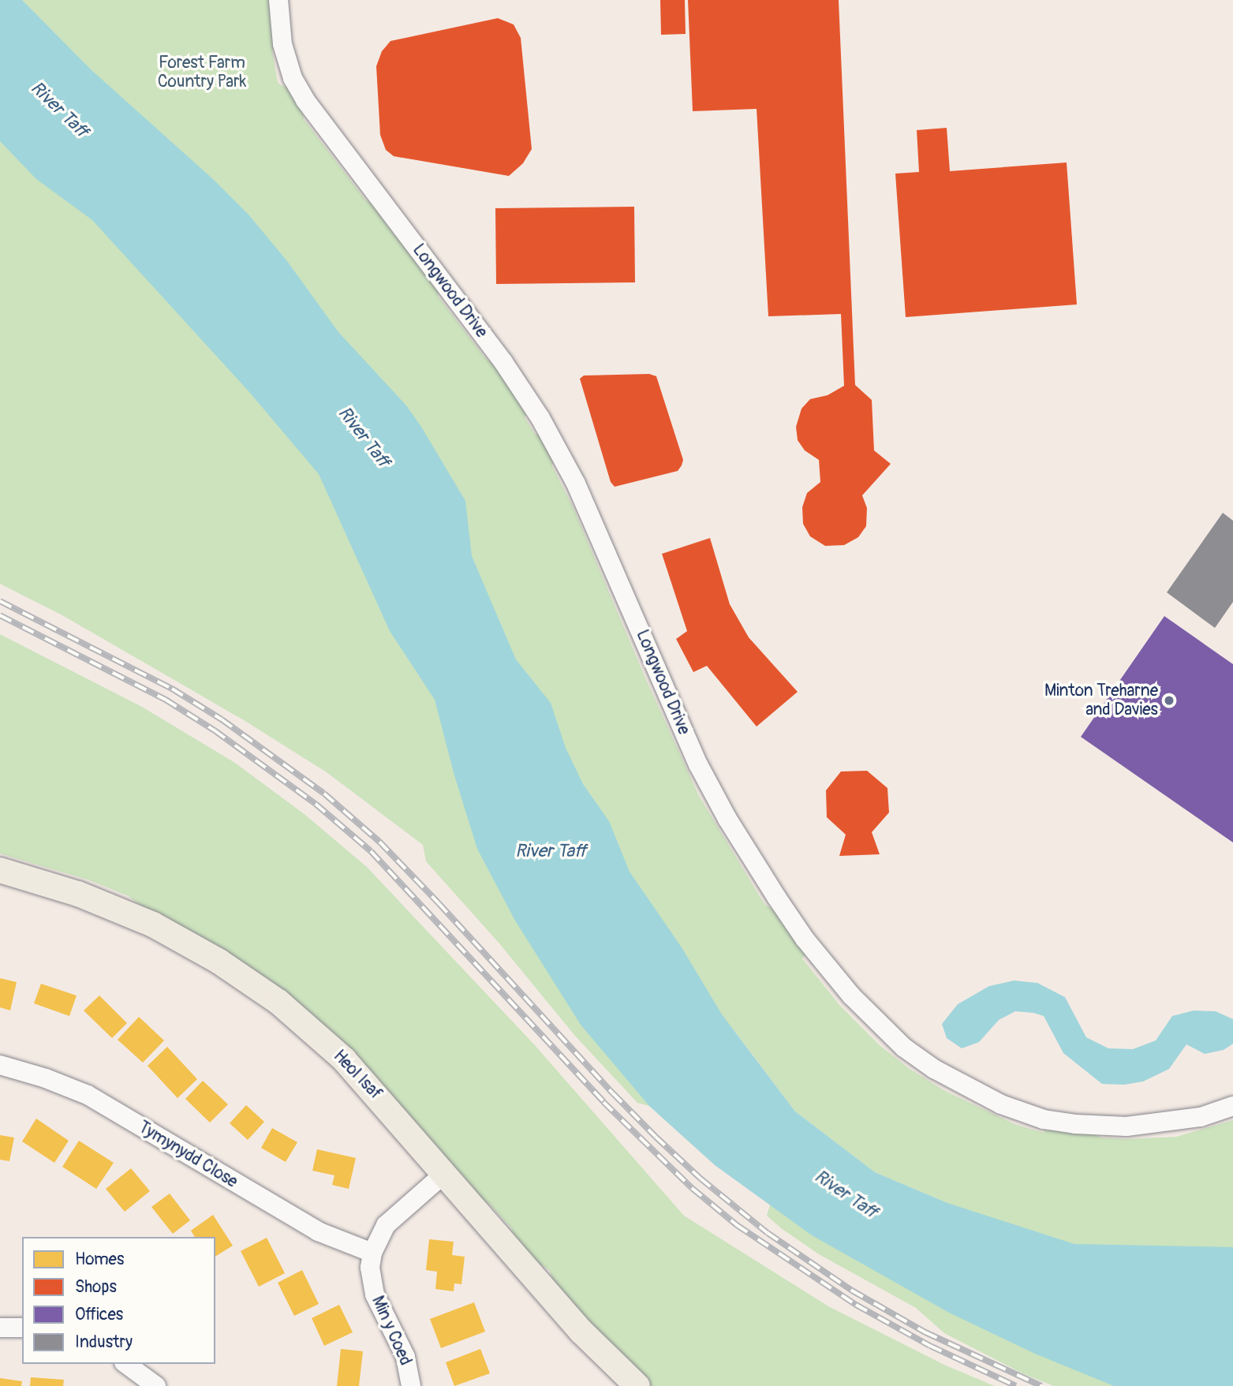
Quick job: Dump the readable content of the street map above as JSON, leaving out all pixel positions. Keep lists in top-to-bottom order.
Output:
{
  "streets": {
    "main road": ["Heol Isaf"],
    "street": ["Longwood Drive", "Tymynydd Close", "Min y Coed"]
  },
  "crossings": [
    ["Heol Isaf", "Min y Coed"],
    ["Tymynydd Close", "Min y Coed"]
  ],
  "water": ["River Taff"],
  "parks": ["Forest Farm Country Park"],
  "places": ["Minton Treharne and Davies"],
  "legend": [
    "Homes",
    "Shops",
    "Offices",
    "Industry"
  ]
}
